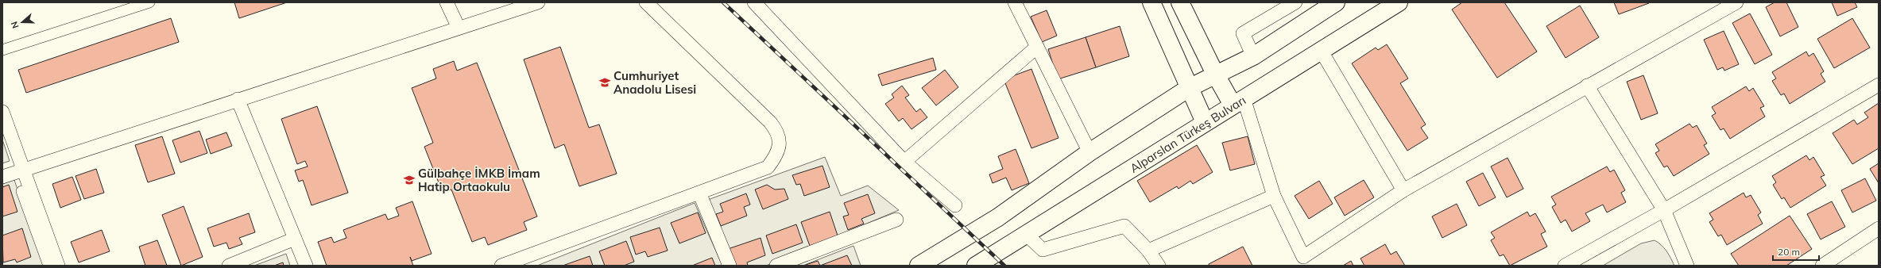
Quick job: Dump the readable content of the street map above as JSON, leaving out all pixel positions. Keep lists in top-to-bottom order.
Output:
{
  "streets": {
    "main road": ["Alparslan Türkeş Bulvarı"]
  },
  "places": {
    "school or university": ["Cumhuriyet Anadolu Lisesi", "Gülbahçe İMKB İmam Hatip Ortaokulu"]
  },
  "scale_bar": "20 m",
  "north": "left"
}
